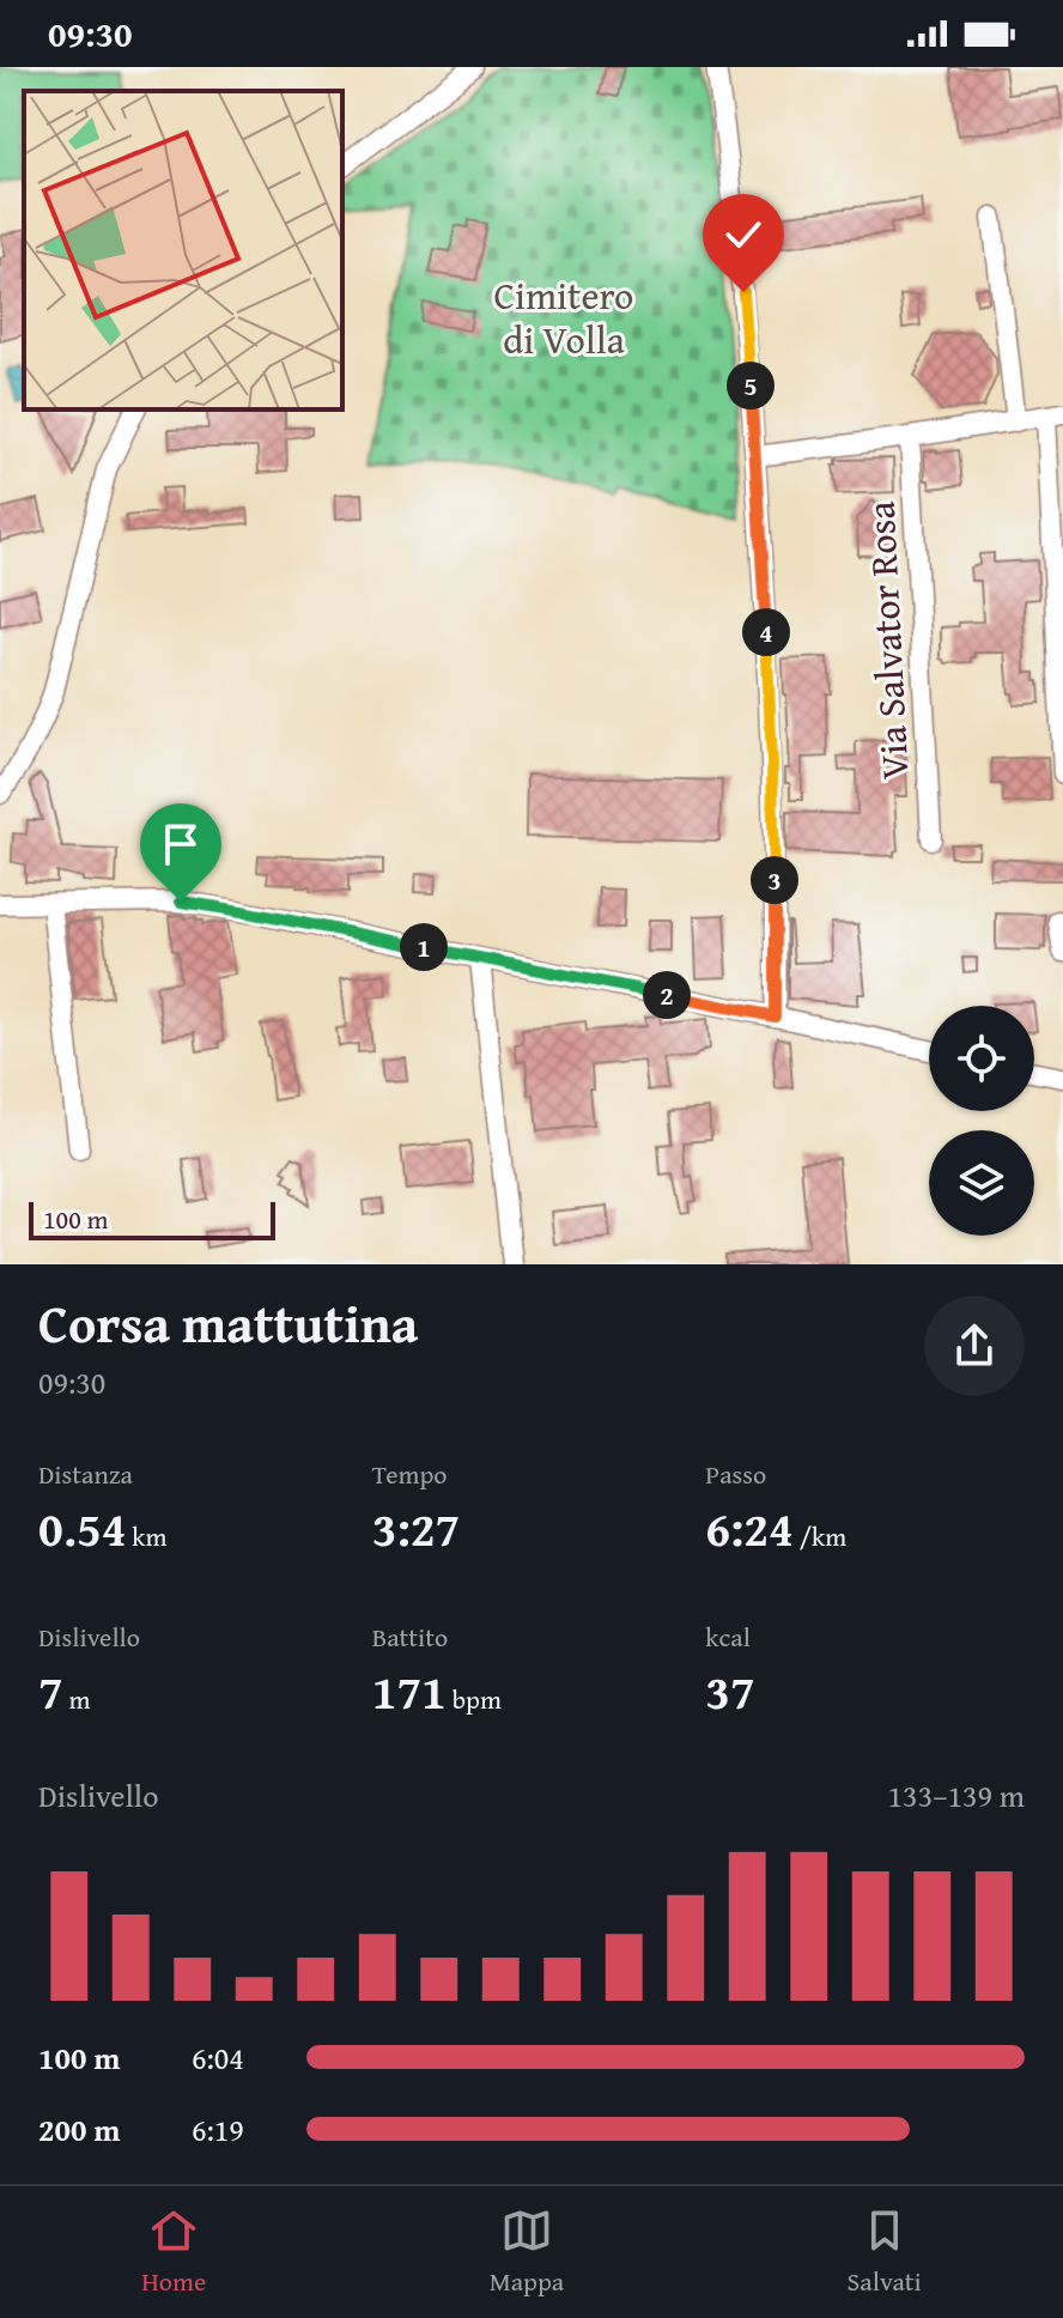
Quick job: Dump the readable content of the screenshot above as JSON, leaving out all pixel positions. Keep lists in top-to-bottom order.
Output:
{
  "streets": {
    "street": ["Via Salvator Rosa"]
  },
  "parks": ["Cimitero di Volla"],
  "scale_bar": "100 m",
  "page": {
    "status": "09:30",
    "pins": [
      "5",
      "4",
      "3",
      "1",
      "2"
    ],
    "scale": "100 m",
    "heading": ["Corsa mattutina", "09:30"],
    "stats": [
      ["Distanza", "0.54 km"],
      ["Tempo", "3:27"],
      ["Passo", "6:24 /km"],
      ["Dislivello", "7 m"],
      ["Battito", "171 bpm"],
      ["kcal", "37"]
    ],
    "chart": ["Dislivello", "133–139 m"],
    "list": [
      {
        "name": "100 m",
        "note": "6:04"
      },
      {
        "name": "200 m",
        "note": "6:19"
      }
    ],
    "tabs": ["Home", "Mappa", "Salvati"]
  }
}
